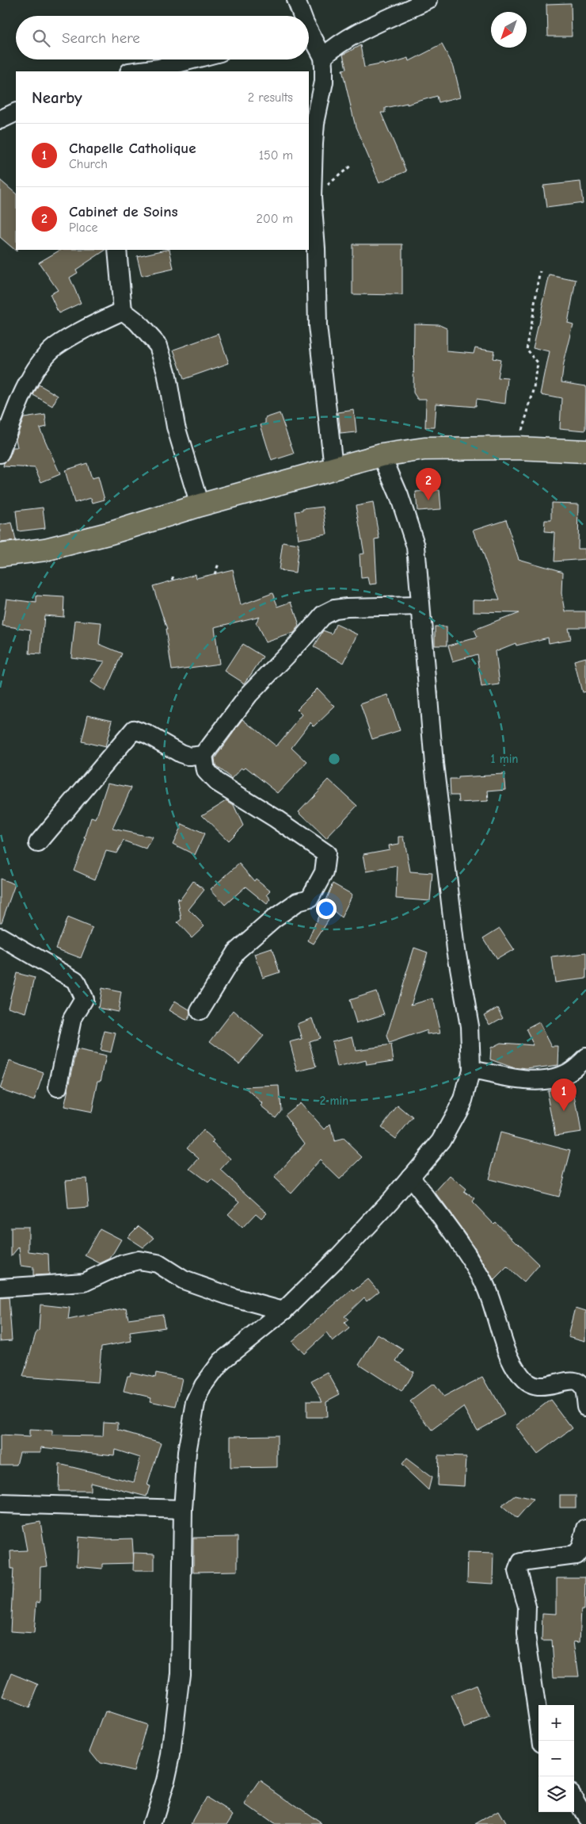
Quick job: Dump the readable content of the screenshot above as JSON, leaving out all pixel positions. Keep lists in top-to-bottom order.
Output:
{
  "north": "bottom left",
  "page": {
    "search": "Search here",
    "heading": ["Nearby", "2 results"],
    "list": [
      {
        "mark": "1",
        "name": "Chapelle Catholique",
        "note": "Church",
        "value": "150 m"
      },
      {
        "mark": "2",
        "name": "Cabinet de Soins",
        "note": "Place",
        "value": "200 m"
      }
    ],
    "pins": ["2", "1"],
    "map_buttons": ["+", "−"]
  },
  "rings": ["1 min", "2 min"]
}
